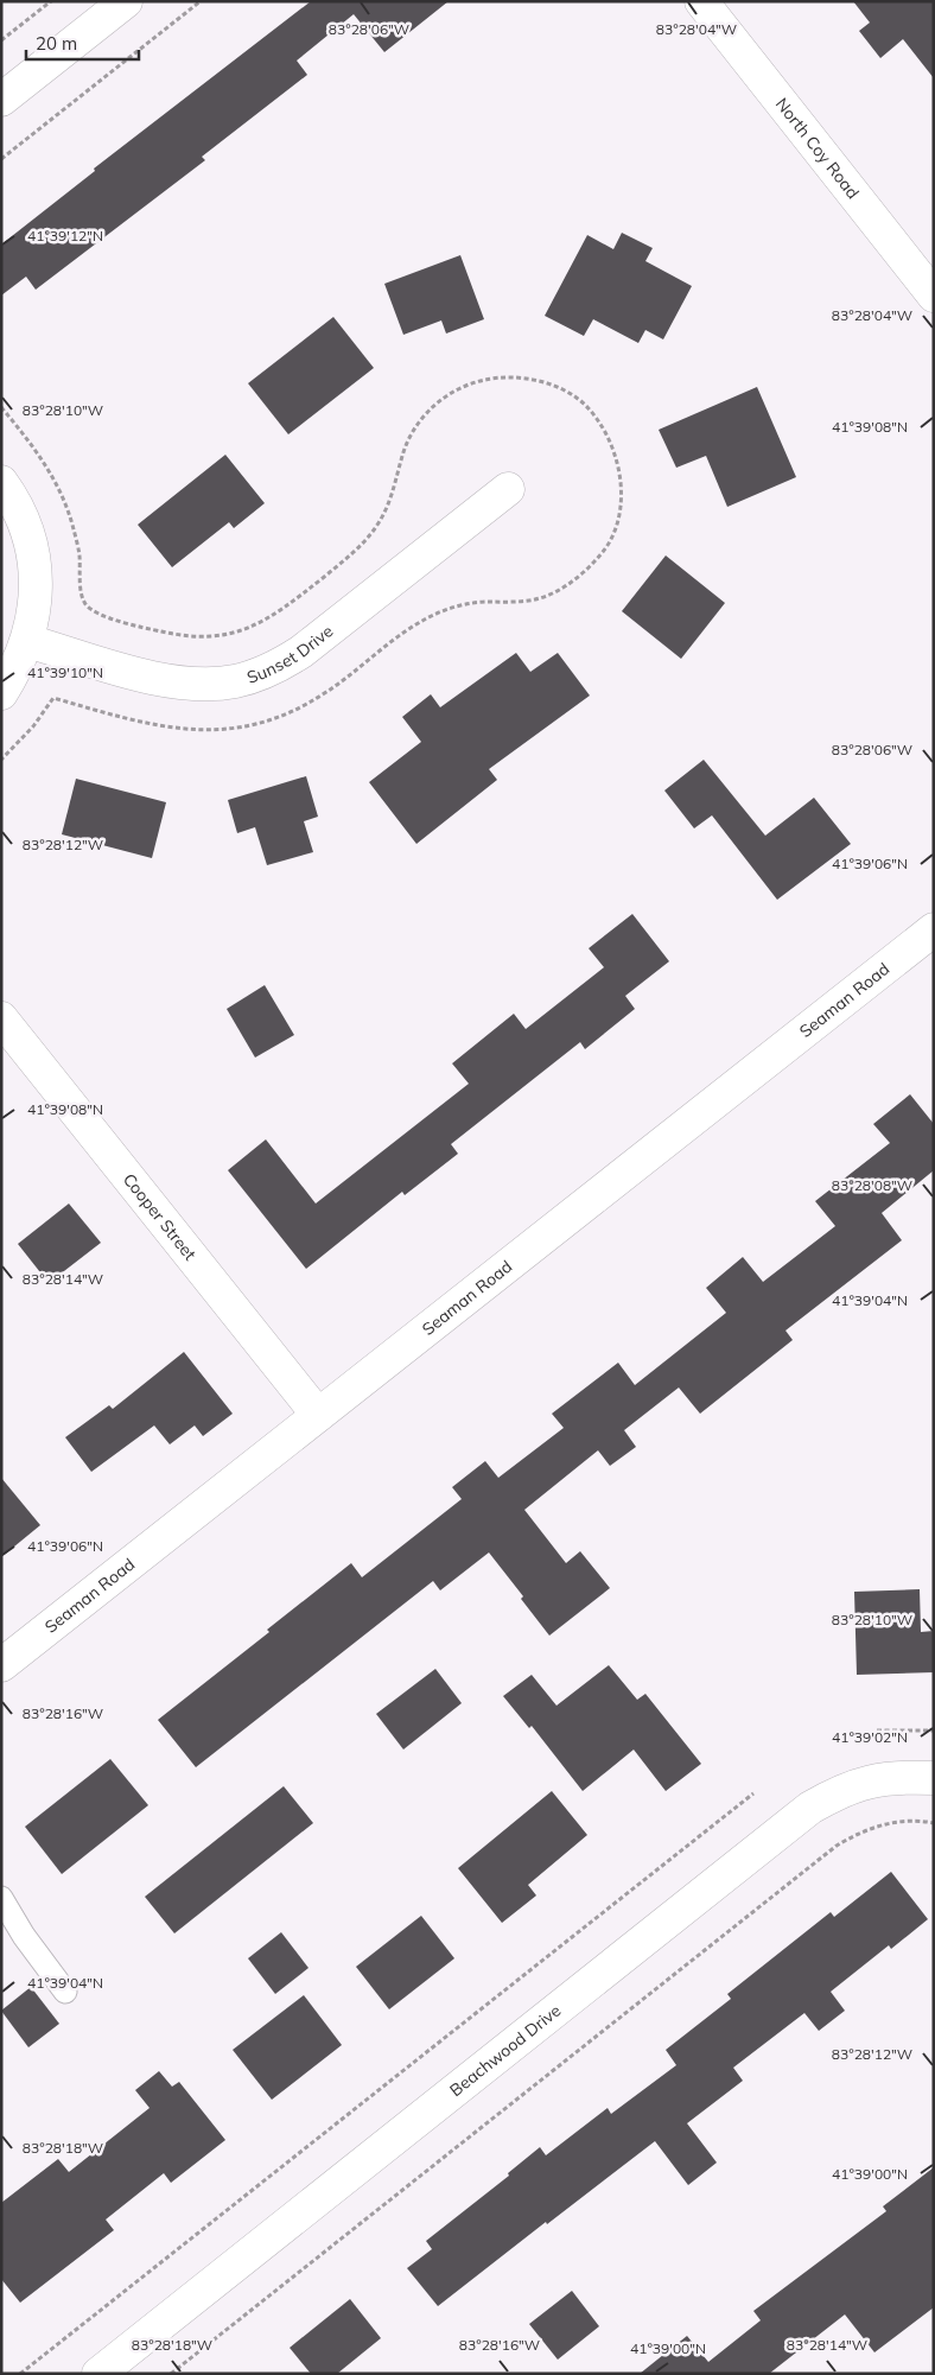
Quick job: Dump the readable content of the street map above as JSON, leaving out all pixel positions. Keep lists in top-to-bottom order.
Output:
{
  "streets": {
    "street": [
      "North Coy Road",
      "Sunset Drive",
      "Seaman Road",
      "Cooper Street",
      "Beachwood Drive"
    ]
  },
  "crossings": [
    ["Seaman Road", "Cooper Street"]
  ],
  "scale_bar": "20 m",
  "coordinates": [
    "83°28'06\"W",
    "83°28'04\"W",
    "41°39'12\"N",
    "83°28'10\"W",
    "41°39'08\"N",
    "41°39'10\"N",
    "83°28'12\"W",
    "41°39'06\"N",
    "83°28'08\"W",
    "83°28'14\"W",
    "41°39'04\"N",
    "83°28'16\"W",
    "41°39'02\"N",
    "83°28'18\"W",
    "41°39'00\"N"
  ]
}
